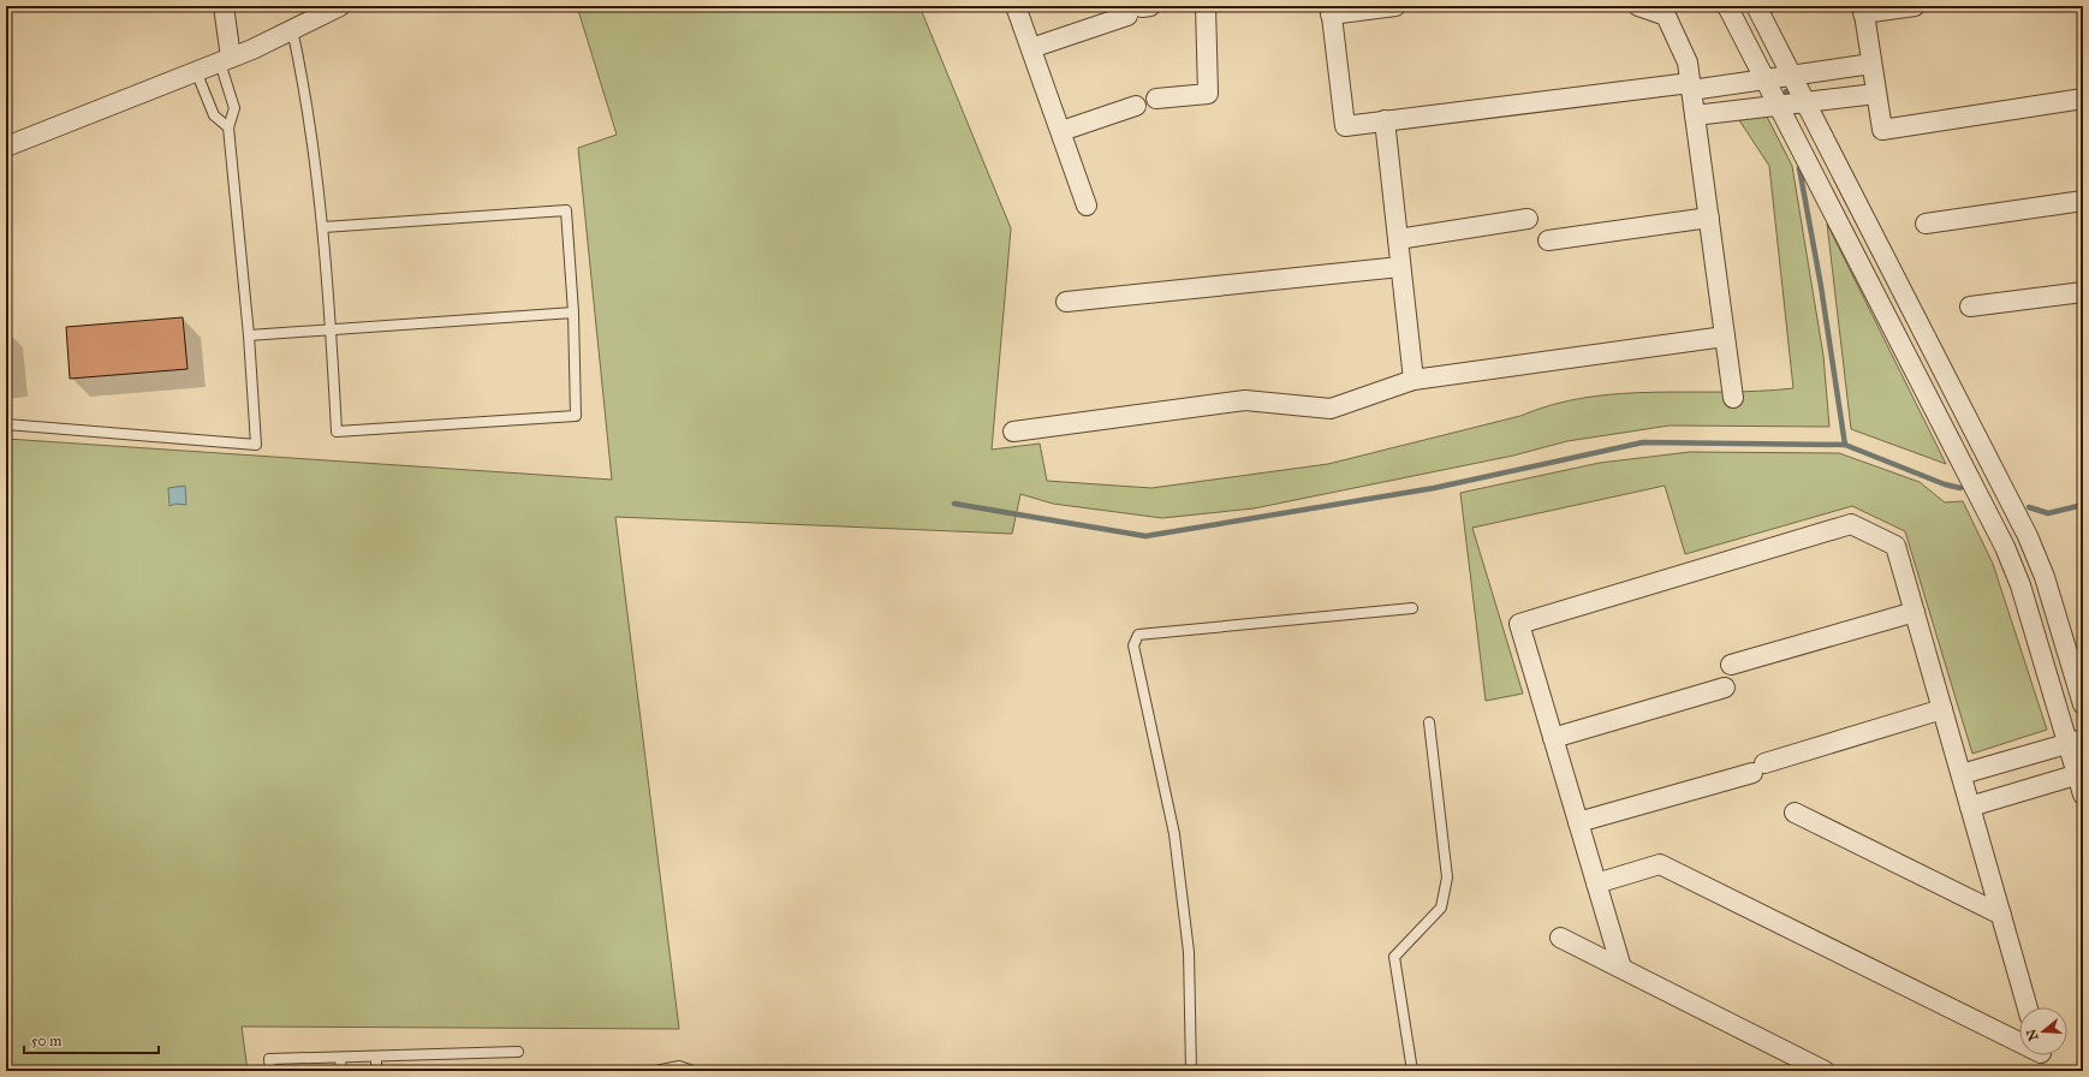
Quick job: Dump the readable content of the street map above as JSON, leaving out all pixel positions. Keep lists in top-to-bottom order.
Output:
{
  "scale_bar": "50 m",
  "north": "left"
}
